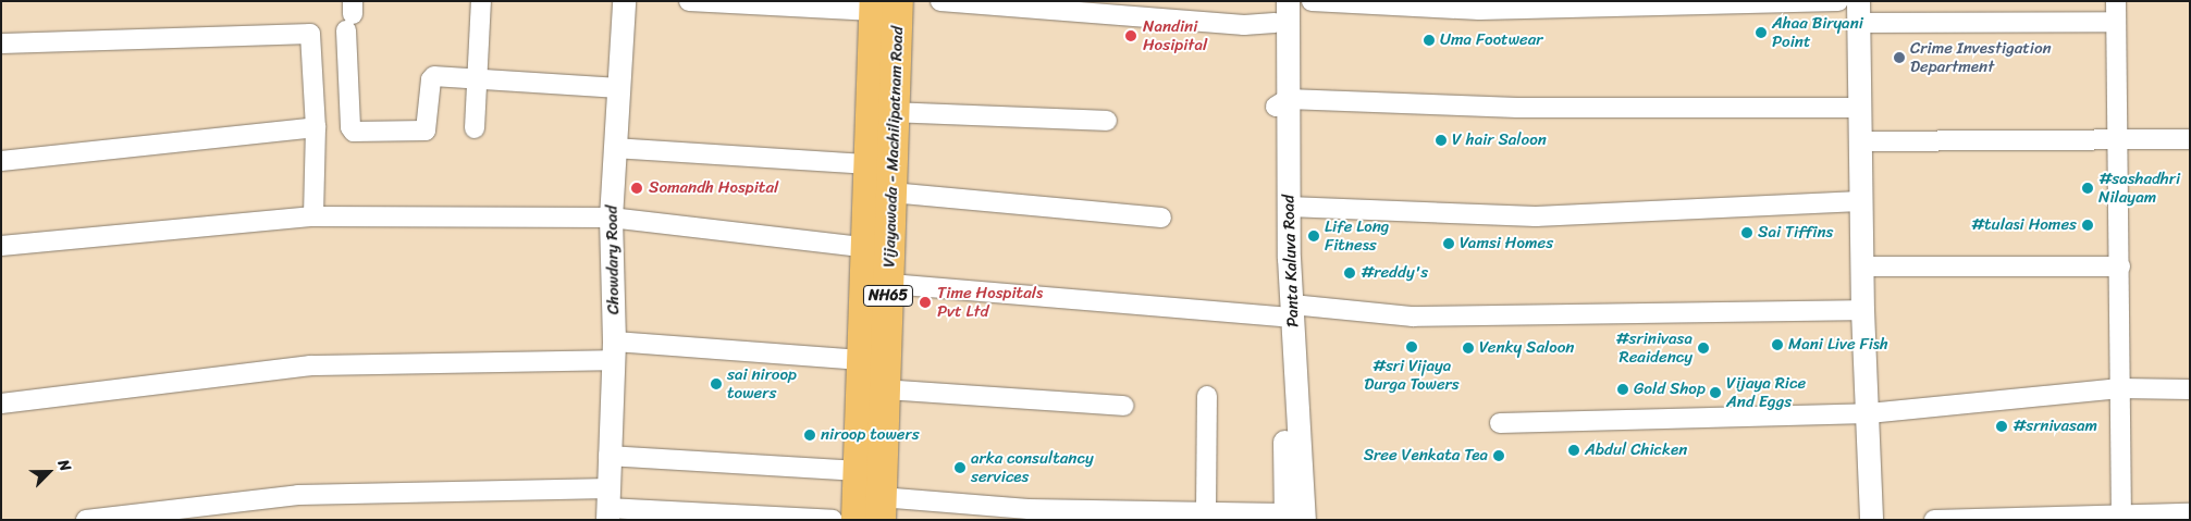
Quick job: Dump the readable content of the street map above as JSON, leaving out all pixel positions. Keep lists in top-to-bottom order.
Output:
{
  "streets": {
    "highway": ["Vijayawada - Machilipatnam Road", "NH65"],
    "street": ["Chowdary Road", "Panta Kaluva Road"]
  },
  "places": [
    "Ahaa Biryani Point",
    "Nandini Hosipital",
    "Uma Footwear",
    "Crime Investigation Department",
    "V hair Saloon",
    "Somandh Hospital",
    "#sashadhri Nilayam",
    "#tulasi Homes",
    "Sai Tiffins",
    "Life Long Fitness",
    "Vamsi Homes",
    "#reddy's",
    "Time Hospitals Pvt Ltd",
    "Mani Live Fish",
    "#sri Vijaya Durga Towers",
    "Venky Saloon",
    "#srinivasa Reaidency",
    "sai niroop towers",
    "Gold Shop",
    "Vijaya Rice And Eggs",
    "#srnivasam",
    "niroop towers",
    "Abdul Chicken",
    "Sree Venkata Tea",
    "arka consultancy services"
  ],
  "north": "top right"
}
